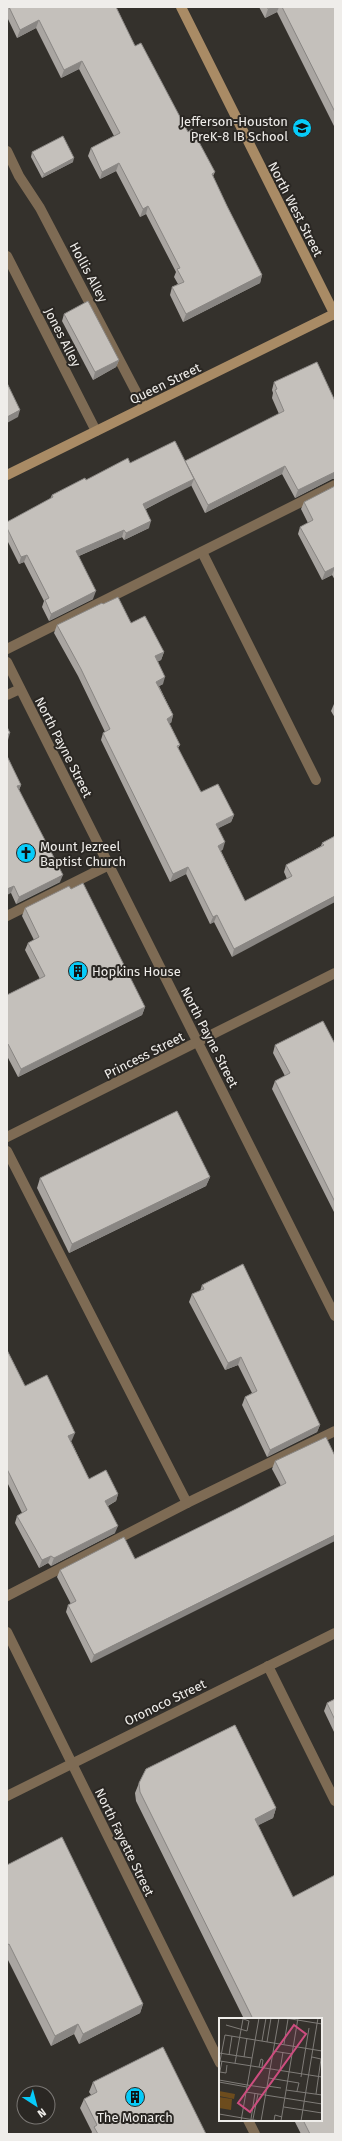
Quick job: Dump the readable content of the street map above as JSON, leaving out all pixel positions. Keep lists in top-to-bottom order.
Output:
{
  "streets": {
    "street": [
      "North West Street",
      "Hollis Alley",
      "Jones Alley",
      "Queen Street",
      "North Payne Street",
      "Princess Street",
      "Oronoco Street",
      "North Fayette Street"
    ]
  },
  "crossings": [
    ["North West Street", "Queen Street"],
    ["Hollis Alley", "Queen Street"],
    ["Jones Alley", "Queen Street"],
    ["North Payne Street", "Princess Street"],
    ["Oronoco Street", "North Fayette Street"]
  ],
  "places": {
    "school or university": ["Jefferson-Houston PreK-8 IB School"],
    "church": ["Mount Jezreel Baptist Church"],
    "building": ["Hopkins House", "The Monarch"]
  },
  "north": "bottom right"
}
